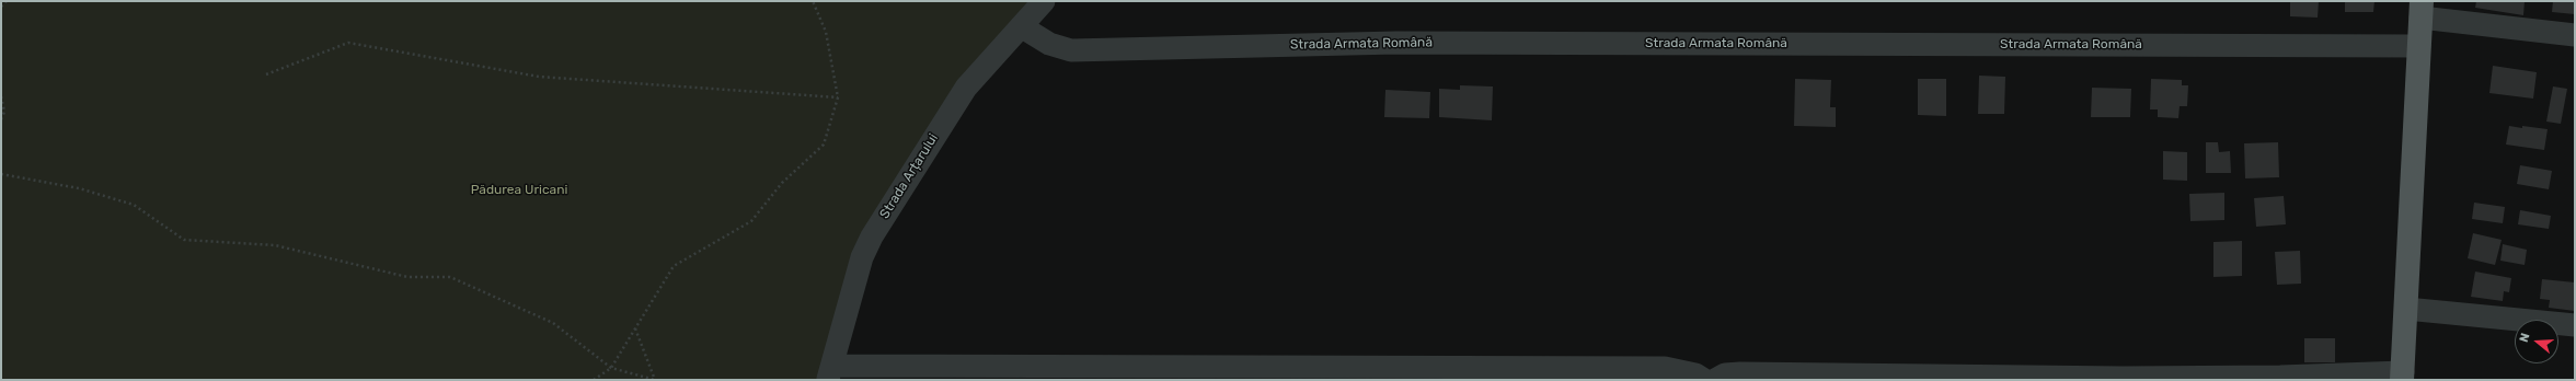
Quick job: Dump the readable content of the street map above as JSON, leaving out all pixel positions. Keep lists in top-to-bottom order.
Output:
{
  "streets": {
    "street": ["Strada Armata Română", "Strada Arțarului"]
  },
  "crossings": [
    ["Strada Armata Română", "Strada Arțarului"]
  ],
  "parks": ["Pădurea Uricani"],
  "north": "left"
}
